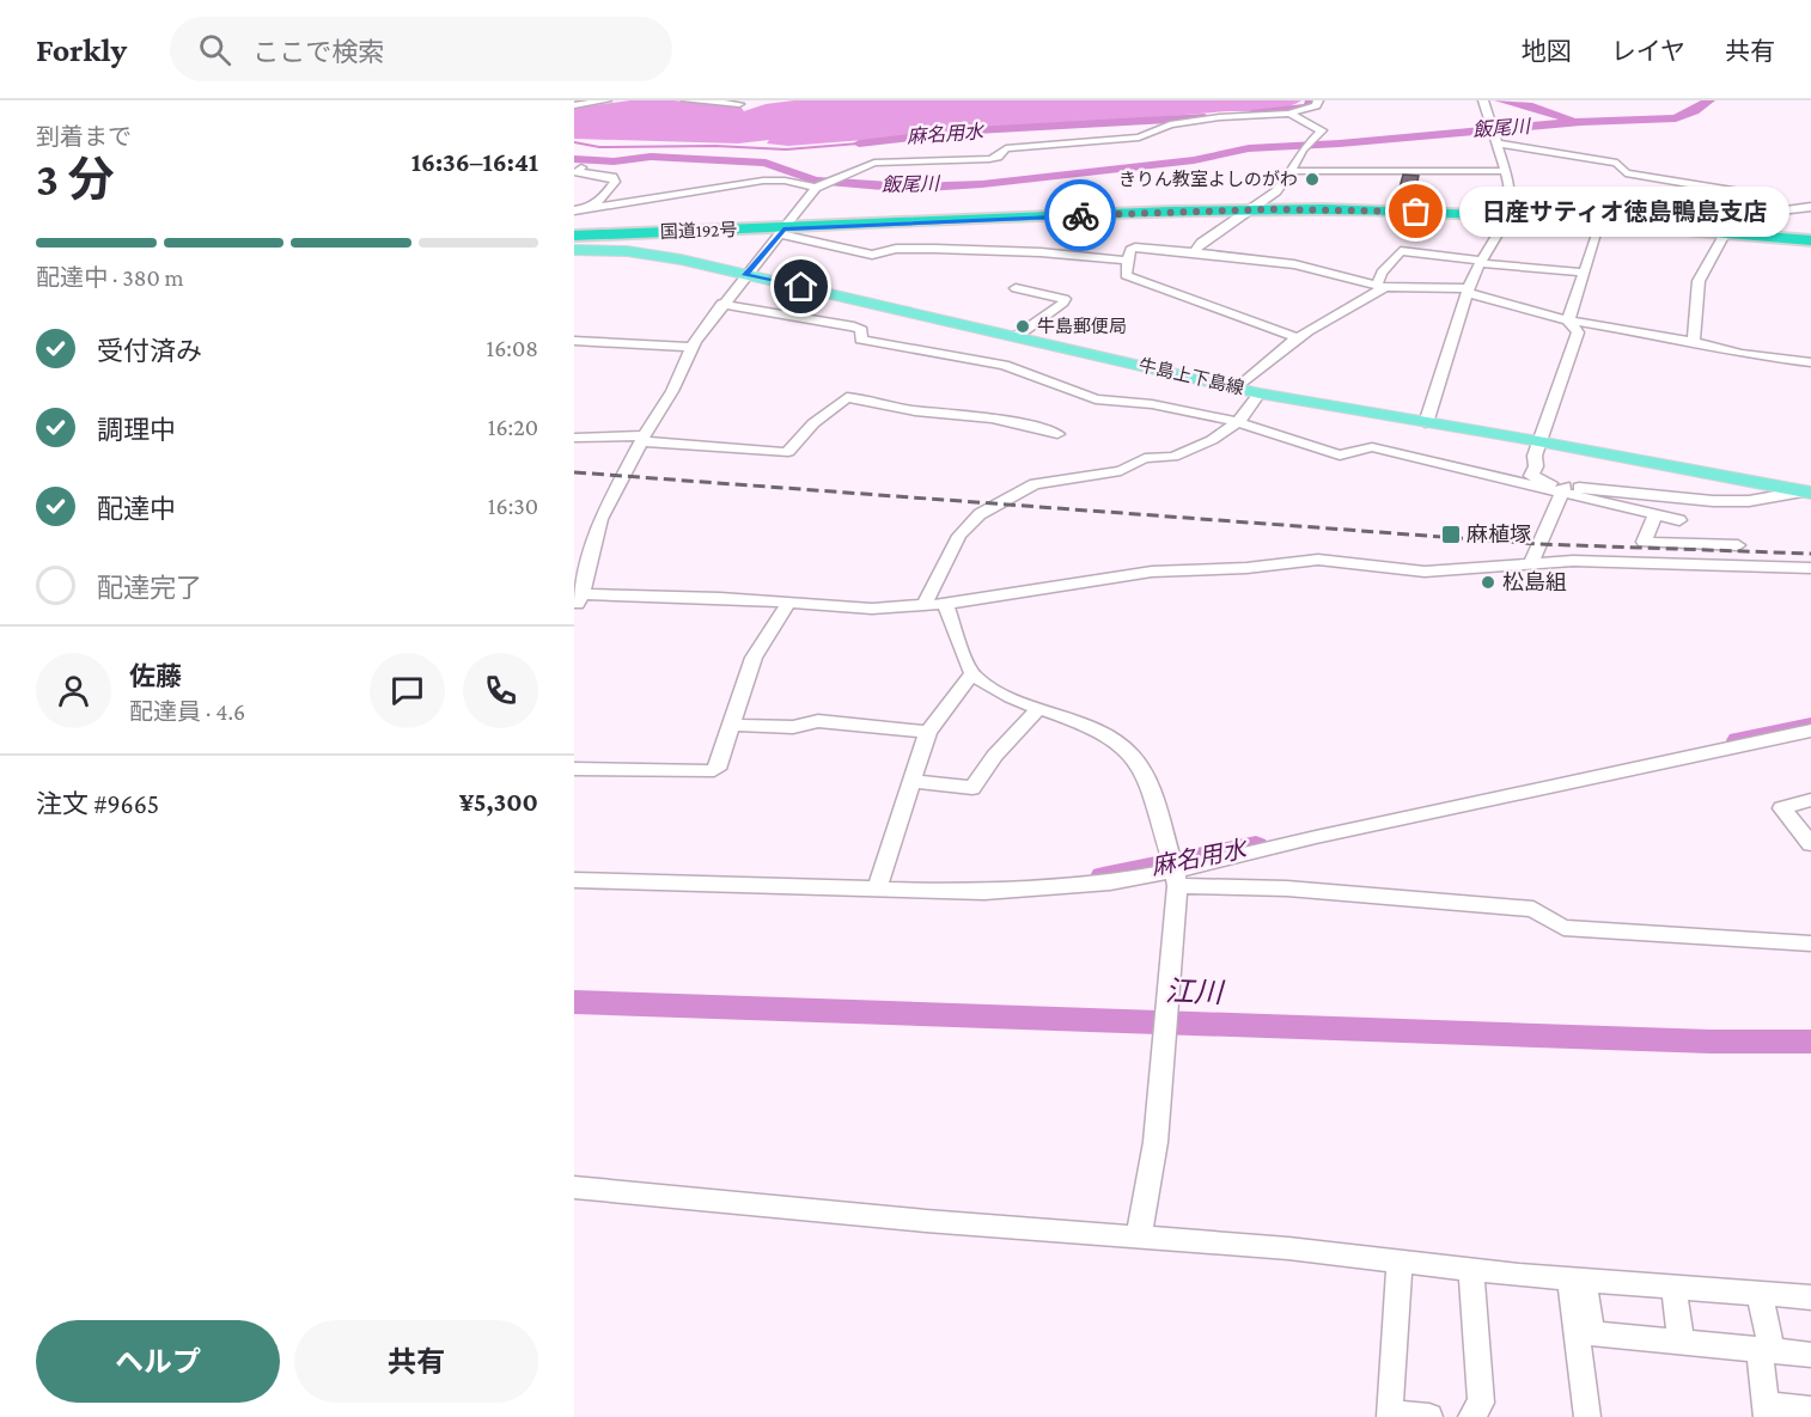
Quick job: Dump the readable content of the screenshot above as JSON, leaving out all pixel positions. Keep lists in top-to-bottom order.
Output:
{
  "streets": {
    "highway": ["国道192号"],
    "main road": ["牛島上下島線"]
  },
  "water": ["飯尾川", "麻名用水", "江川"],
  "places": {
    "other": [
      "きりん教室よしのがわ",
      "日産サティオ徳島鴨島支店",
      "牛島郵便局",
      "松島組"
    ],
    "transit": ["麻植塚"]
  },
  "page": {
    "header": "Forkly",
    "search": "ここで検索",
    "nav": ["地図", "レイヤ", "共有"],
    "heading": ["3 分", "到着まで", "16:36–16:41"],
    "panel": [
      "佐藤",
      "配達員 · 4.6",
      "注文 #9665",
      "¥5,300"
    ],
    "bubble": "日産サティオ徳島鴨島支店",
    "bar": "配達中 · 380 m",
    "list": [
      ["受付済み", "16:08"],
      ["調理中", "16:20"],
      ["配達中", "16:30"],
      "配達完了"
    ],
    "buttons": ["ヘルプ", "共有"]
  }
}
